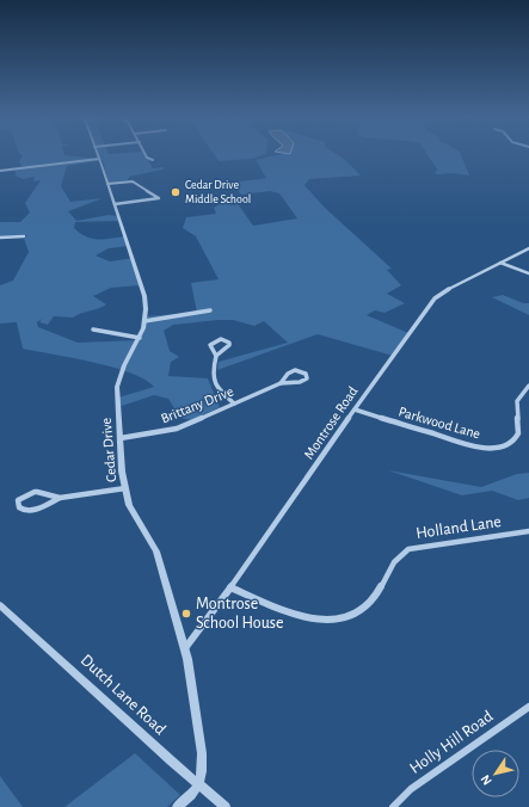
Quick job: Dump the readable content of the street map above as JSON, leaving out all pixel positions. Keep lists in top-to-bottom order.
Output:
{
  "streets": {
    "street": [
      "Brittany Drive",
      "Montrose Road",
      "Parkwood Lane",
      "Cedar Drive",
      "Holland Lane",
      "Dutch Lane Road",
      "Holly Hill Road"
    ]
  },
  "crossings": [
    ["Brittany Drive", "Cedar Drive"],
    ["Montrose Road", "Parkwood Lane"],
    ["Montrose Road", "Cedar Drive"],
    ["Montrose Road", "Holland Lane"],
    ["Cedar Drive", "Dutch Lane Road"]
  ],
  "places": ["Cedar Drive Middle School", "Montrose School House"],
  "north": "bottom left"
}
